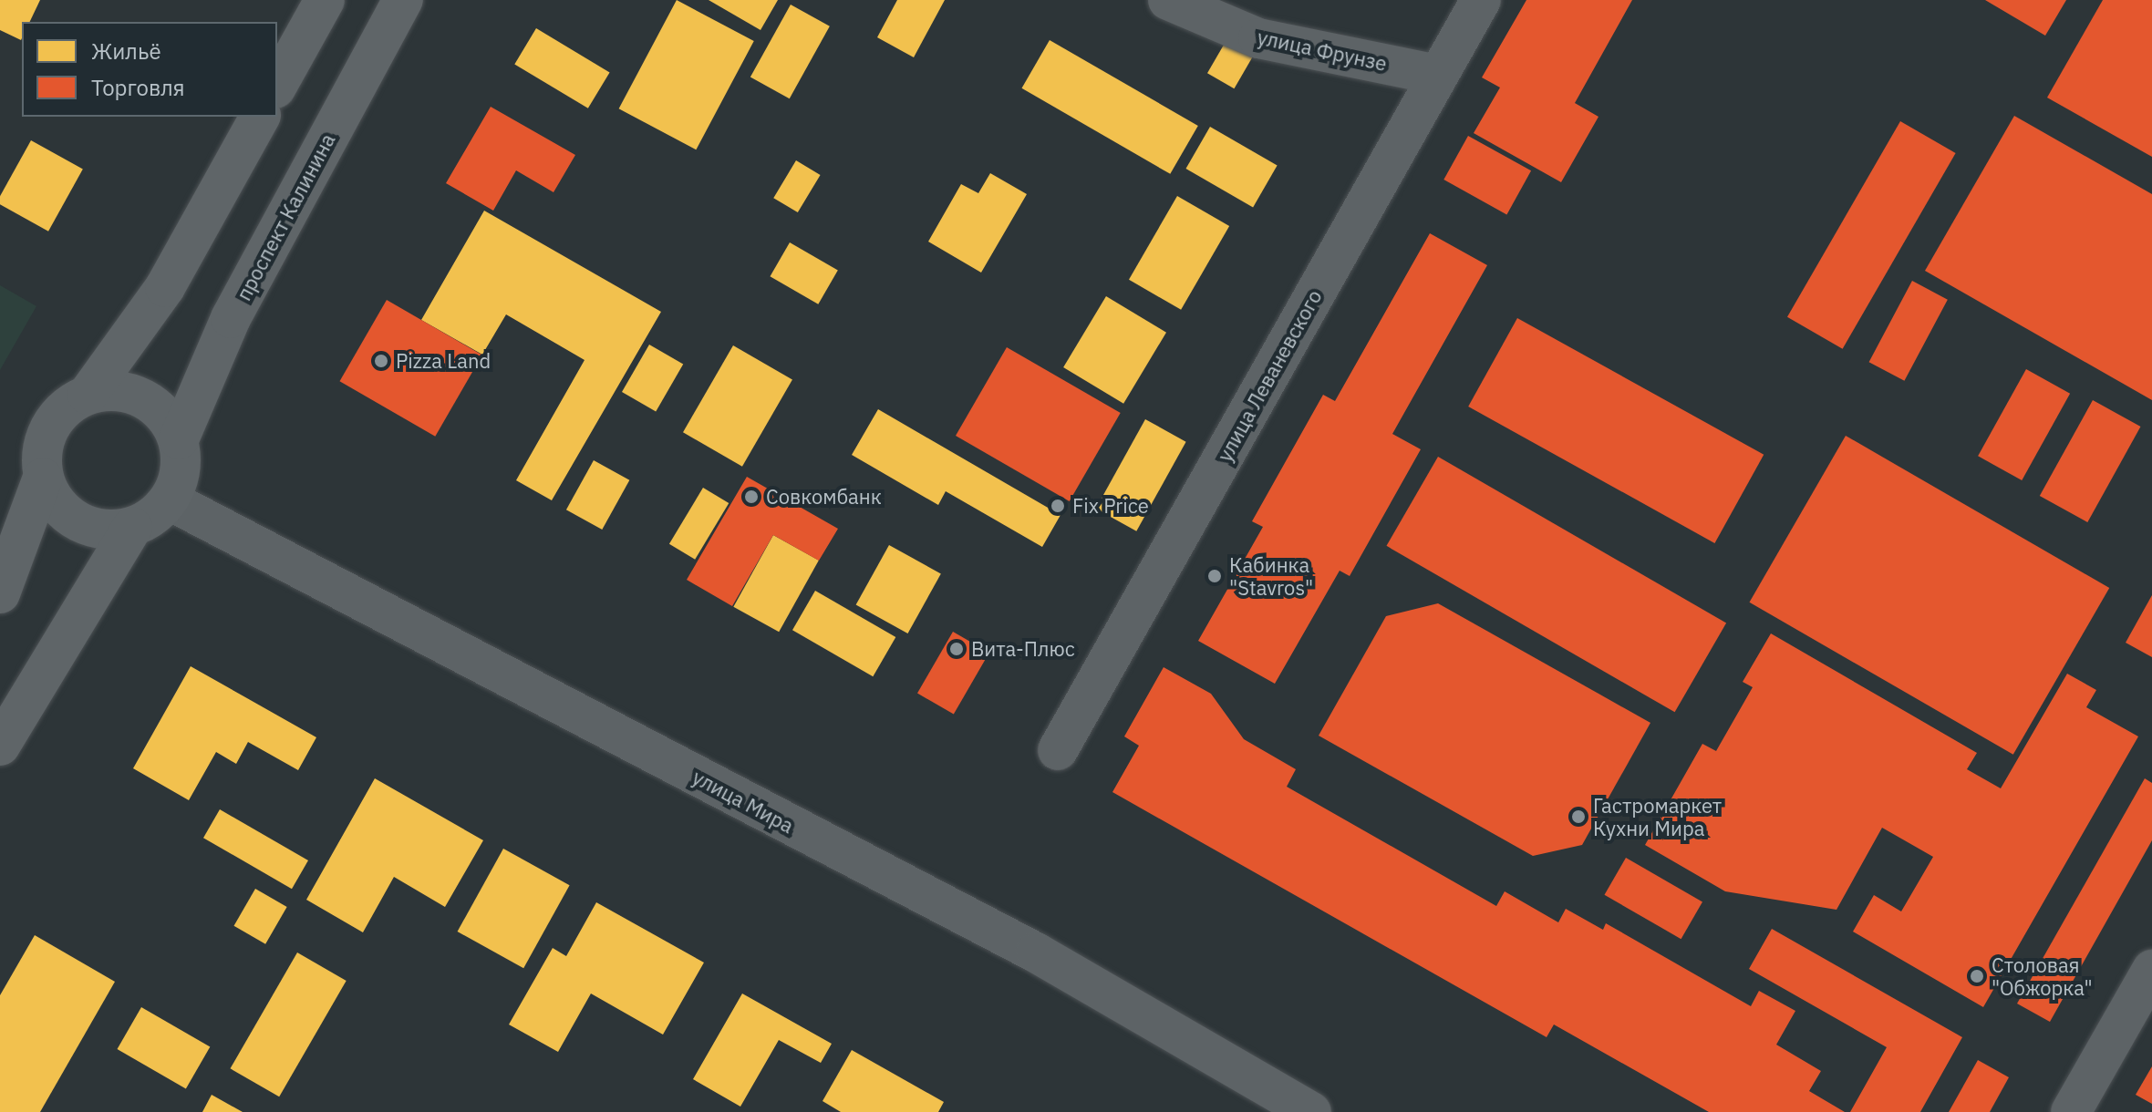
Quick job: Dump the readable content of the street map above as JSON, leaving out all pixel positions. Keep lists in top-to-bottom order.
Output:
{
  "streets": {
    "main road": ["проспект Калинина"],
    "street": ["улица Фрунзе", "улица Леваневского", "улица Мира"]
  },
  "crossings": [
    ["улица Фрунзе", "улица Леваневского"],
    ["проспект Калинина", "улица Мира"]
  ],
  "places": [
    "Pizza Land",
    "Совкомбанк",
    "Fix Price",
    "Кабинка \"Stavros\"",
    "Вита-Плюс",
    "Гастромаркет Кухни Мира",
    "Столовая \"Обжорка\""
  ],
  "legend": ["Жильё", "Торговля"]
}
